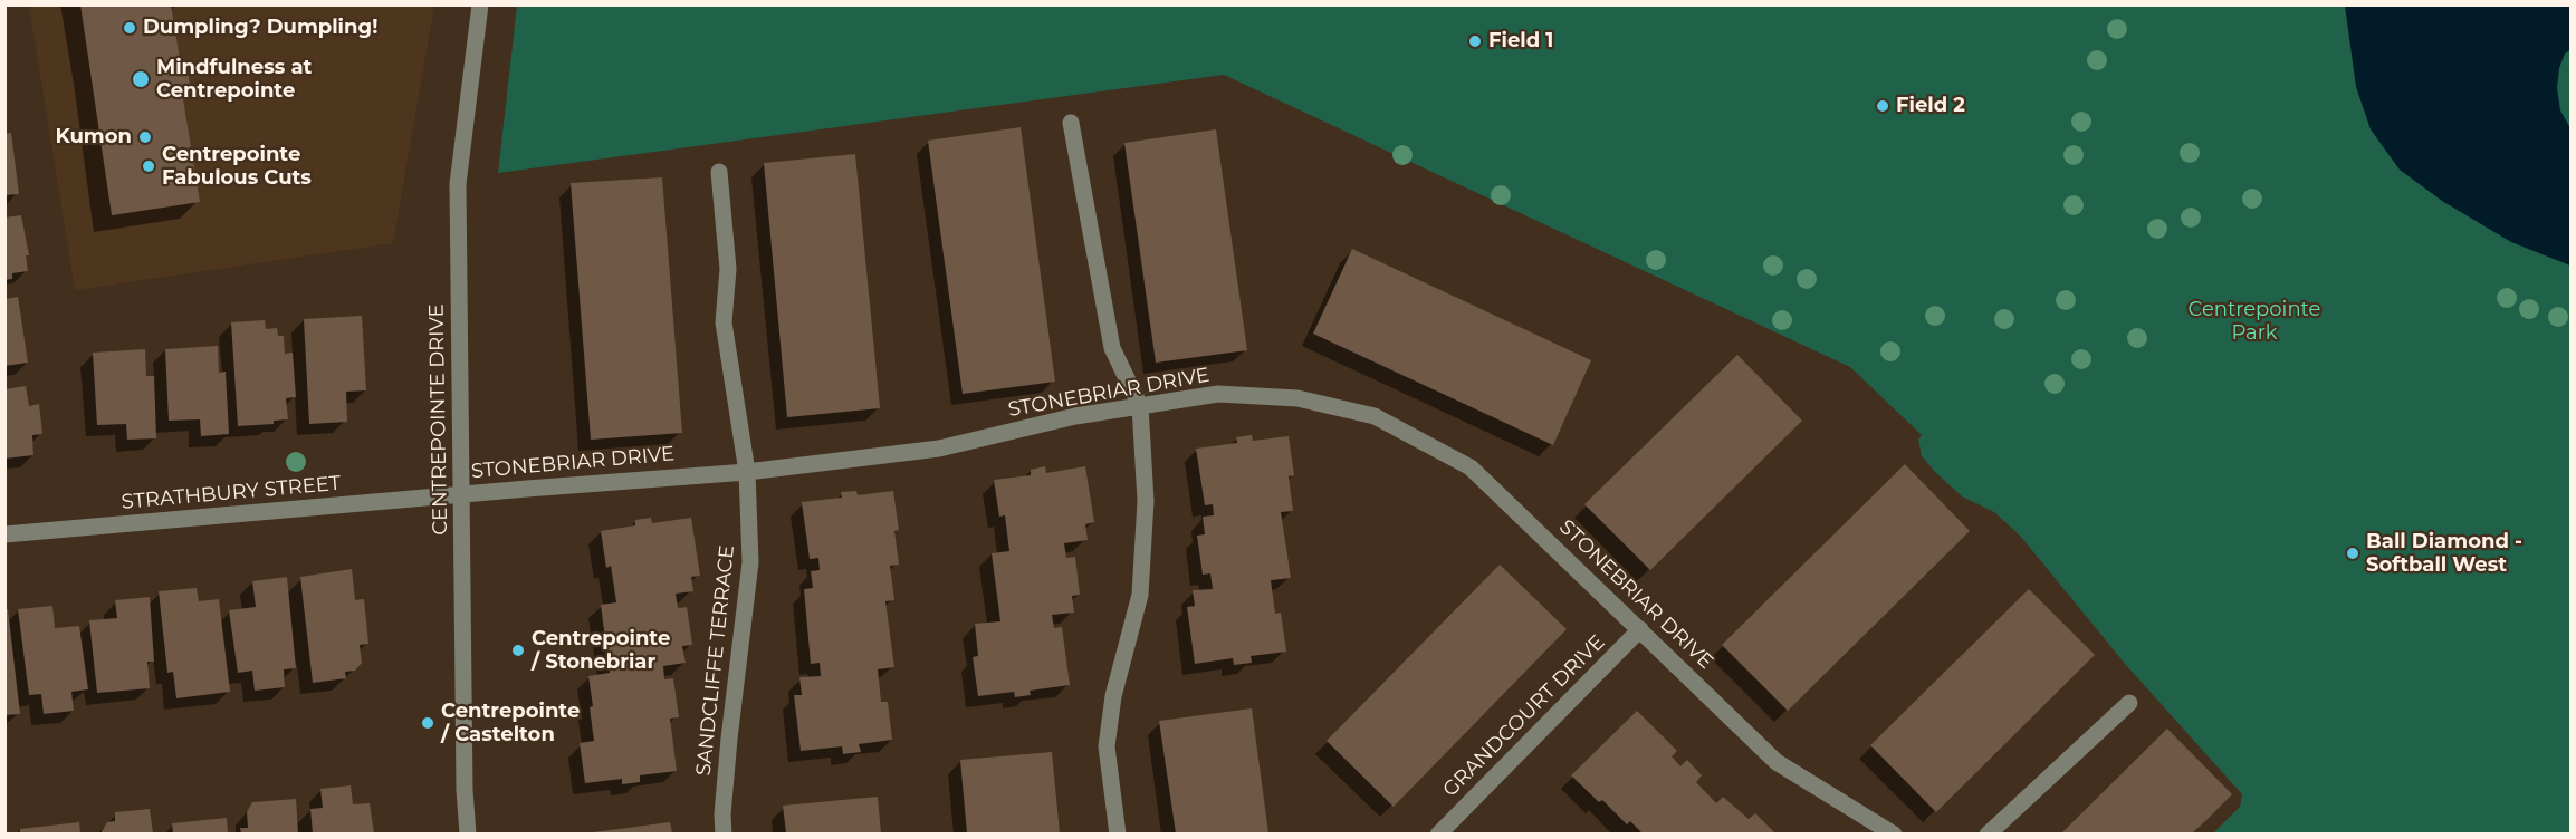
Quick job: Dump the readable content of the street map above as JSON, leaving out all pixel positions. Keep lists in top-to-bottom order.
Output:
{
  "streets": {
    "street": [
      "STONEBRIAR DRIVE",
      "CENTREPOINTE DRIVE",
      "STRATHBURY STREET",
      "SANDCLIFFE TERRACE",
      "GRANDCOURT DRIVE"
    ]
  },
  "crossings": [
    ["STONEBRIAR DRIVE", "CENTREPOINTE DRIVE"],
    ["STONEBRIAR DRIVE", "STRATHBURY STREET"],
    ["STONEBRIAR DRIVE", "SANDCLIFFE TERRACE"],
    ["STONEBRIAR DRIVE", "GRANDCOURT DRIVE"],
    ["CENTREPOINTE DRIVE", "STRATHBURY STREET"]
  ],
  "parks": ["Centrepointe Park"],
  "places": [
    "Dumpling? Dumpling!",
    "Field 1",
    "Mindfulness at Centrepointe",
    "Field 2",
    "Kumon",
    "Centrepointe Fabulous Cuts",
    "Ball Diamond - Softball West",
    "Centrepointe / Stonebriar",
    "Centrepointe / Castelton"
  ]
}
